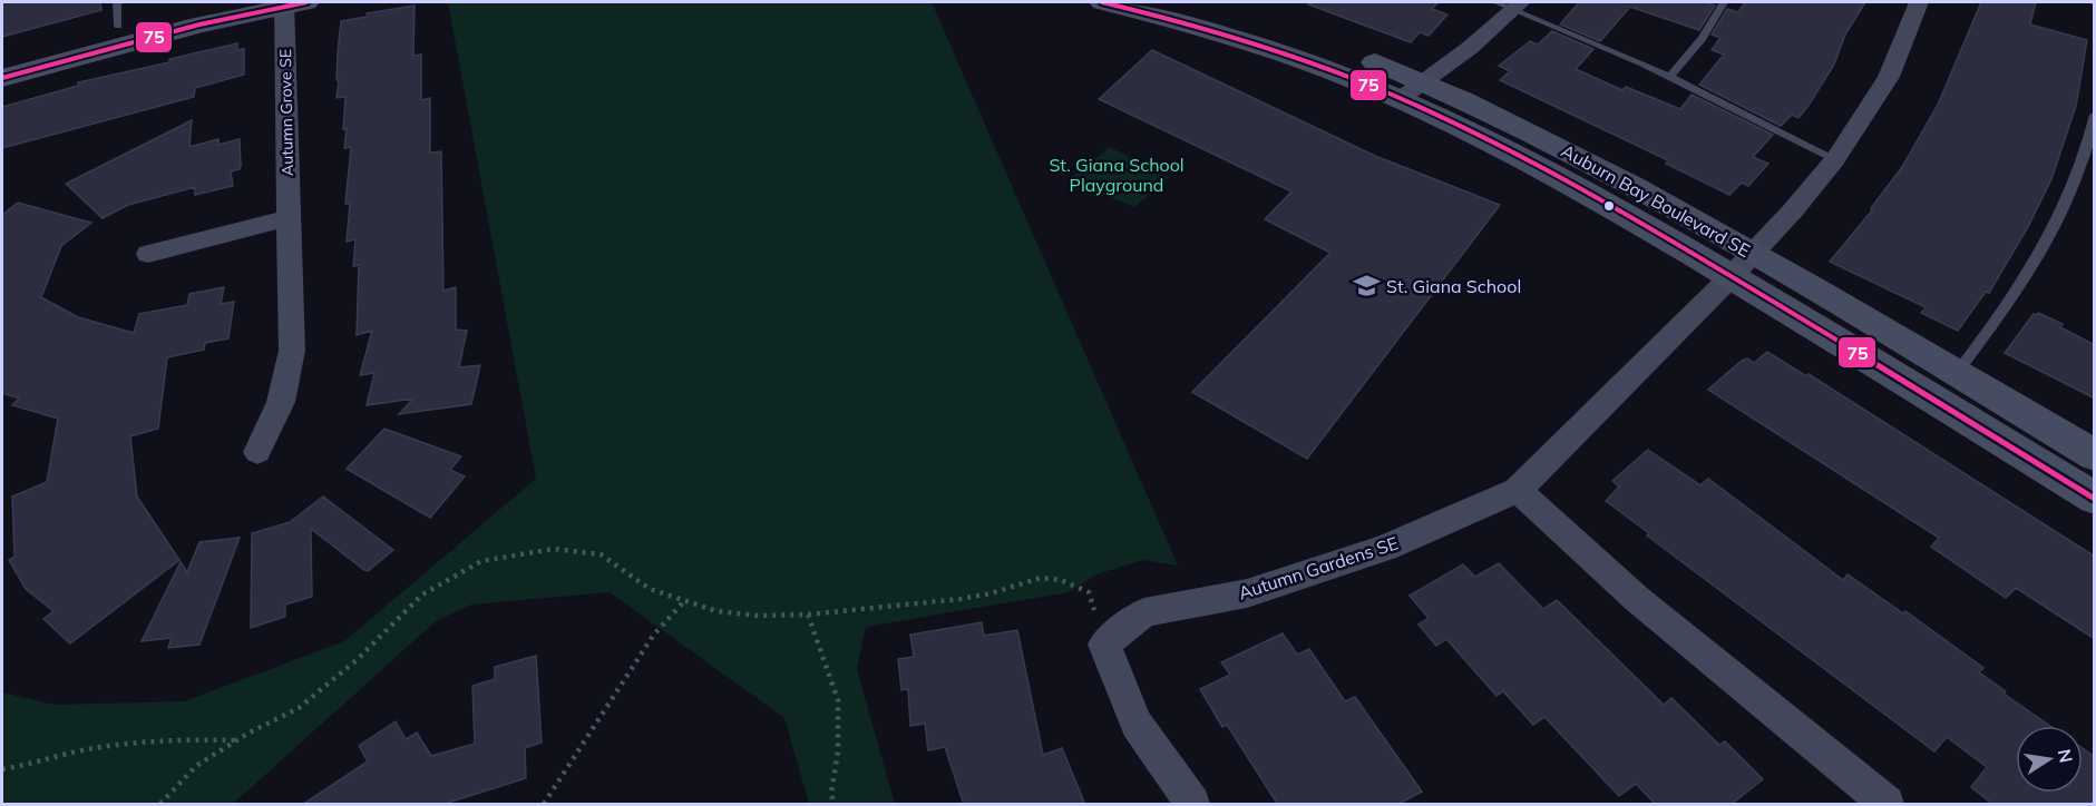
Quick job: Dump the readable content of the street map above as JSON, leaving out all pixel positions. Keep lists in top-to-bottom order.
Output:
{
  "streets": {
    "street": ["Autumn Grove SE", "Auburn Bay Boulevard SE", "Autumn Gardens SE"]
  },
  "crossings": [
    ["Auburn Bay Boulevard SE", "Autumn Gardens SE"]
  ],
  "parks": ["St. Giana School Playground"],
  "places": {
    "school or university": ["St. Giana School"]
  },
  "lines": ["transit line 75"],
  "north": "right"
}
